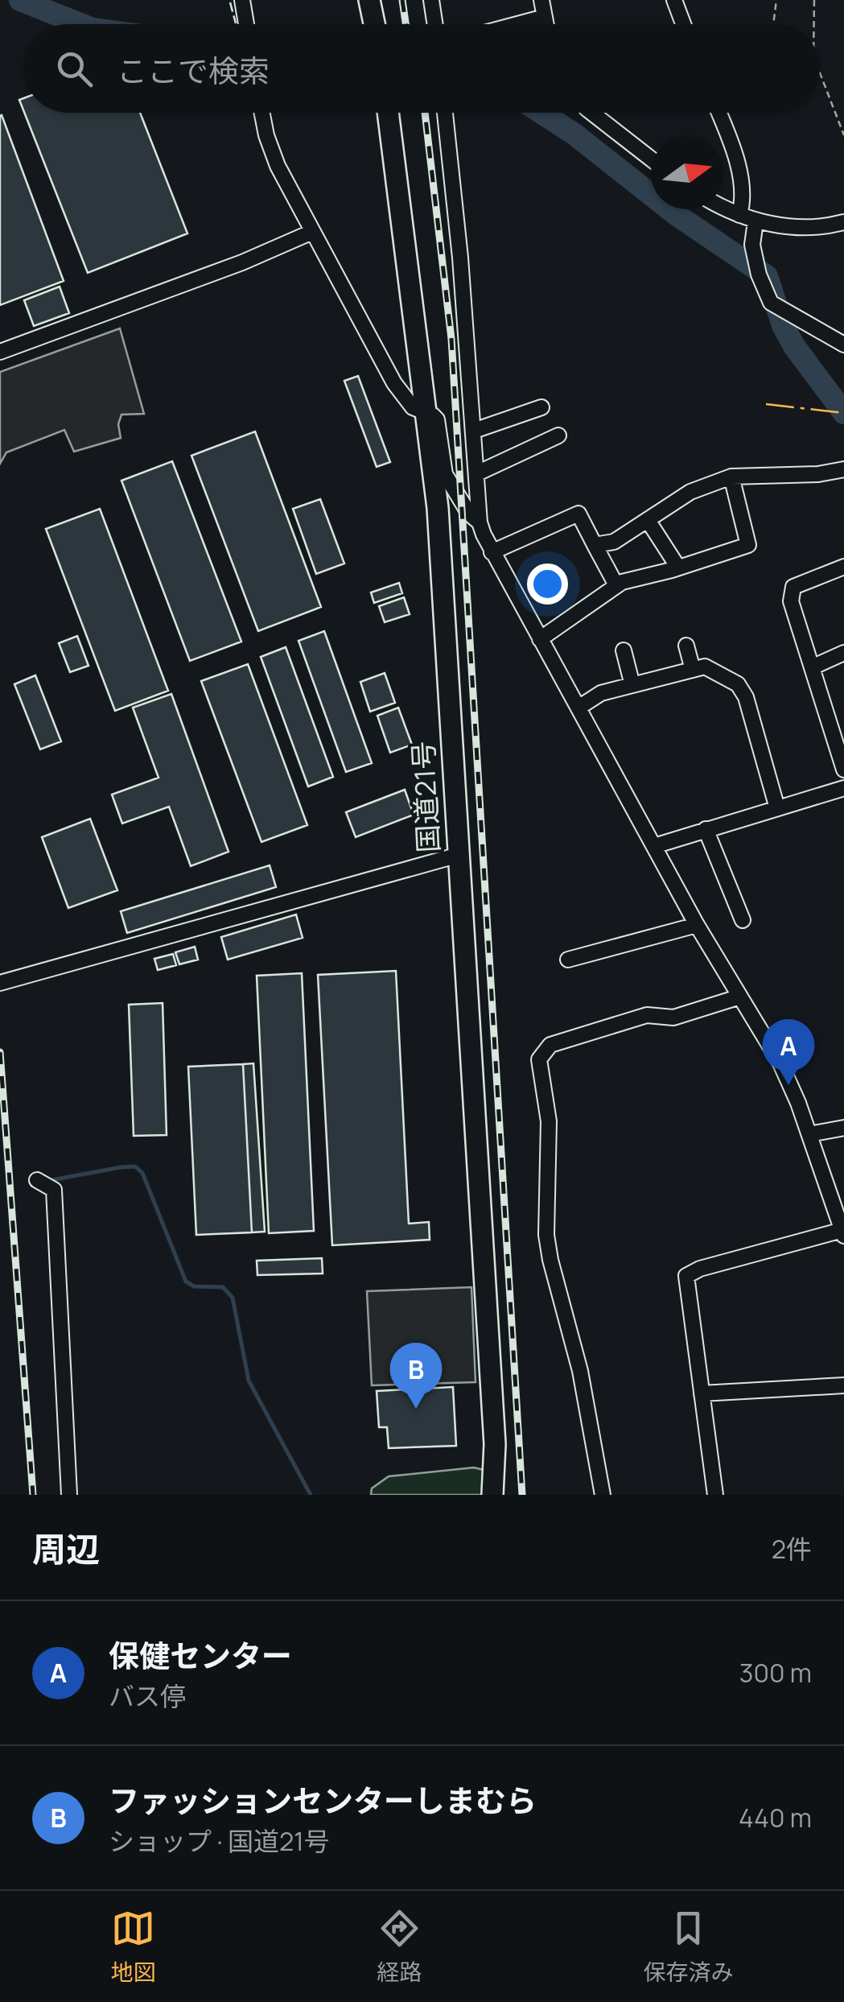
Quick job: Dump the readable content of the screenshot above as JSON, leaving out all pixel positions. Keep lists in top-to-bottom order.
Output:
{
  "streets": {
    "highway": ["国道21号"]
  },
  "north": "right",
  "page": {
    "search": "ここで検索",
    "pins": ["A", "B"],
    "heading": ["周辺", "2件"],
    "list": [
      {
        "mark": "A",
        "name": "保健センター",
        "note": "バス停",
        "value": "300 m"
      },
      {
        "mark": "B",
        "name": "ファッションセンターしまむら",
        "note": "ショップ · 国道21号",
        "value": "440 m"
      }
    ],
    "nav": ["地図", "経路", "保存済み"]
  }
}
